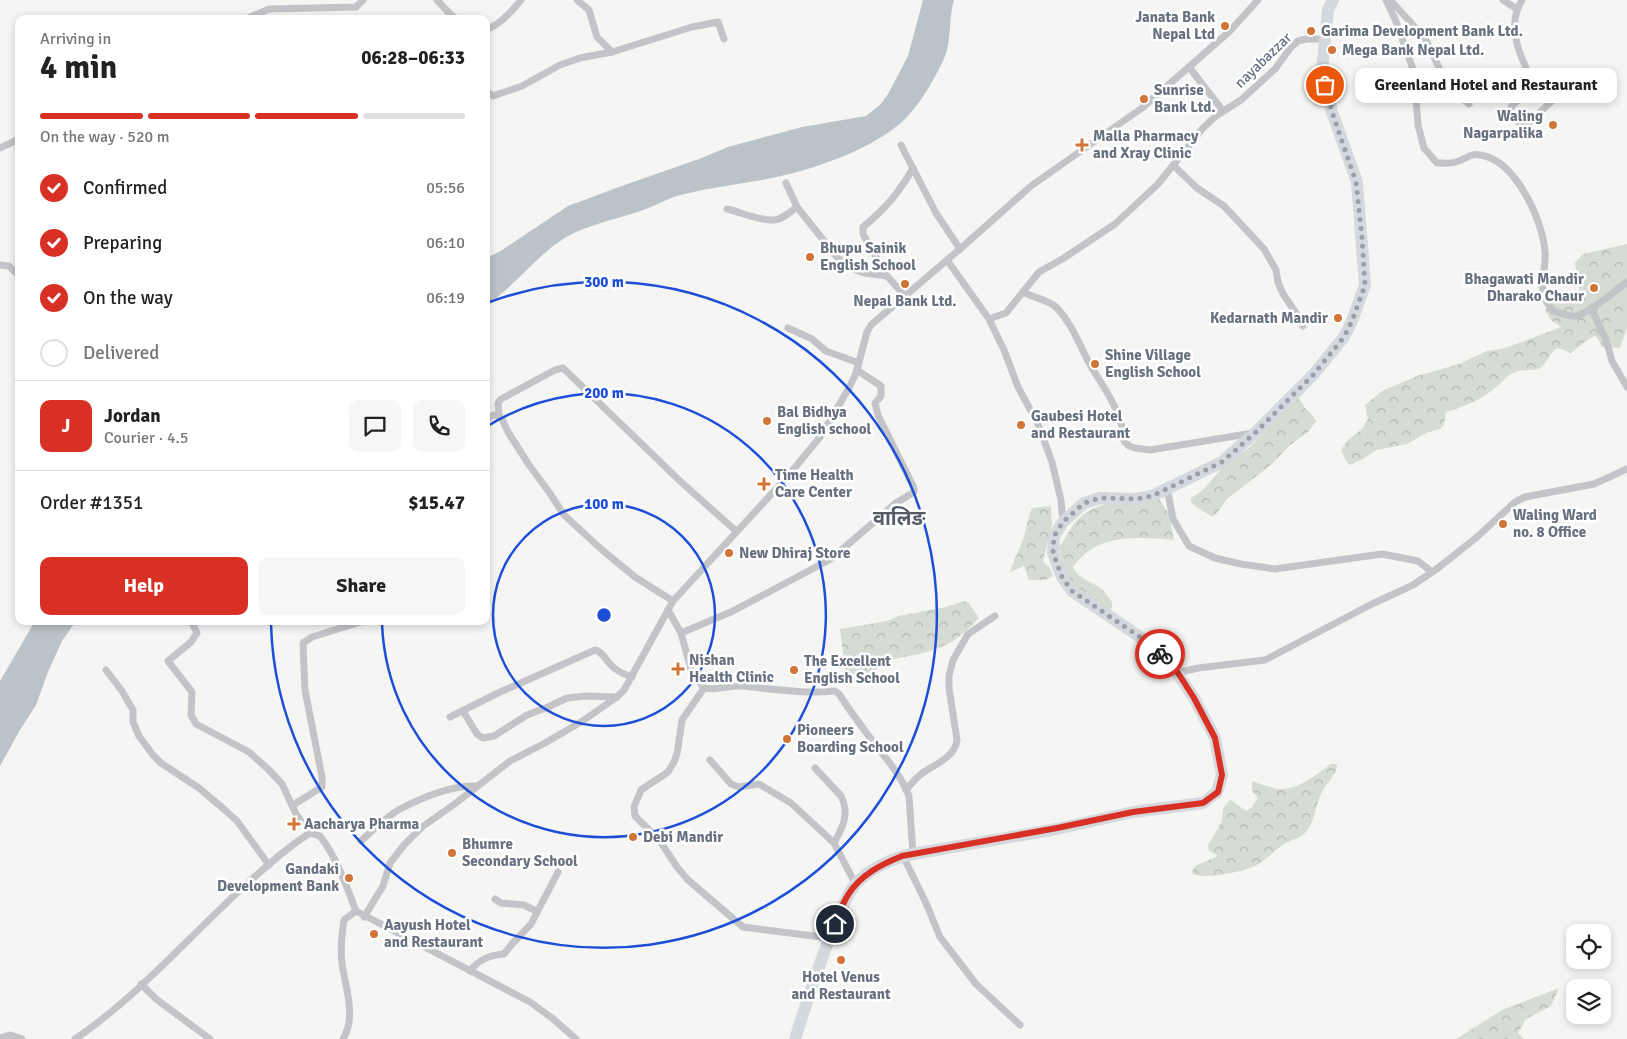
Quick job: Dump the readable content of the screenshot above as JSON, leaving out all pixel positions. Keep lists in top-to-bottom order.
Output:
{
  "streets": {
    "street": ["nayabazzar"]
  },
  "districts": ["वालिङ"],
  "places": {
    "other": [
      "Janata Bank Nepal Ltd",
      "Garima Development Bank Ltd.",
      "Mega Bank Nepal Ltd.",
      "Greenland Hotel and Restaurant",
      "Sunrise Bank Ltd.",
      "Waling Nagarpalika",
      "Bhupu Sainik English School",
      "Nepal Bank Ltd.",
      "Bhagawati Mandir Dharako Chaur",
      "Kedarnath Mandir",
      "Shine Village English School",
      "Bal Bidhya English school",
      "Gaubesi Hotel and Restaurant",
      "Waling Ward no. 8 Office",
      "New Dhiraj Store",
      "The Excellent English School",
      "Pioneers Boarding School",
      "Debi Mandir",
      "Bhumre Secondary School",
      "Gandaki Development Bank",
      "Aayush Hotel and Restaurant",
      "Hotel Venus and Restaurant"
    ],
    "health": [
      "Malla Pharmacy and Xray Clinic",
      "Time Health Care Center",
      "Nishan Health Clinic",
      "Aacharya Pharma"
    ]
  },
  "page": {
    "heading": ["4 min", "Arriving in", "06:28–06:33"],
    "panel": [
      "Jordan",
      "Courier · 4.5",
      "Order #1351",
      "$15.47"
    ],
    "bubble": "Greenland Hotel and Restaurant",
    "bar": "On the way · 520 m",
    "list": [
      ["Confirmed", "05:56"],
      ["Preparing", "06:10"],
      ["On the way", "06:19"],
      "Delivered"
    ],
    "round": "J",
    "buttons": ["Help", "Share"]
  },
  "rings": ["300 m", "200 m", "100 m"]
}
